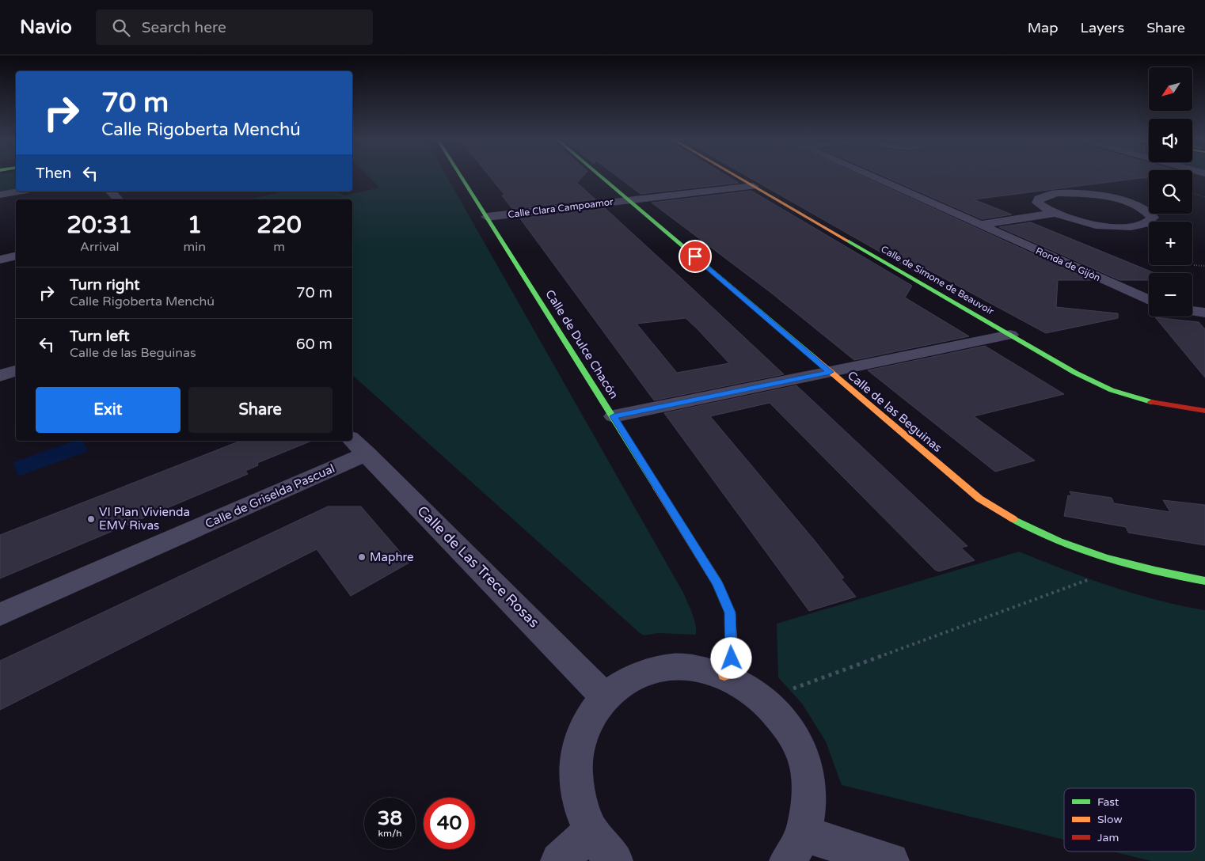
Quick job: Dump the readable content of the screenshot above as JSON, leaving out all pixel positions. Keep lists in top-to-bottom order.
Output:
{
  "streets": {
    "street": [
      "Calle Clara Campoamor",
      "Ronda de Gijón",
      "Calle de Simone de Beauvoir",
      "Calle de Dulce Chacón",
      "Calle de las Beguinas",
      "Calle de Griselda Pascual",
      "Calle de Las Trece Rosas"
    ]
  },
  "crossings": [
    ["Calle Clara Campoamor", "Calle de Simone de Beauvoir"],
    ["Calle Clara Campoamor", "Calle de Dulce Chacón"],
    ["Calle Clara Campoamor", "Calle de las Beguinas"],
    ["Calle de Griselda Pascual", "Calle de Las Trece Rosas"]
  ],
  "places": ["VI Plan Vivienda EMV Rivas", "Maphre"],
  "legend": ["Fast", "Slow", "Jam"],
  "north": "bottom left",
  "page": {
    "header": "Navio",
    "search": "Search here",
    "nav": ["Map", "Layers", "Share"],
    "map_buttons": ["+", "−"],
    "turn": ["70 m", "Calle Rigoberta Menchú"],
    "then": "Then",
    "eta": [
      "20:31",
      "Arrival",
      "1",
      "min",
      "220",
      "m"
    ],
    "list": [
      {
        "name": "Turn right",
        "note": "Calle Rigoberta Menchú",
        "value": "70 m"
      },
      {
        "name": "Turn left",
        "note": "Calle de las Beguinas",
        "value": "60 m"
      }
    ],
    "buttons": ["Exit", "Share"],
    "speed": "38 km/h",
    "limit": "40"
  }
}
